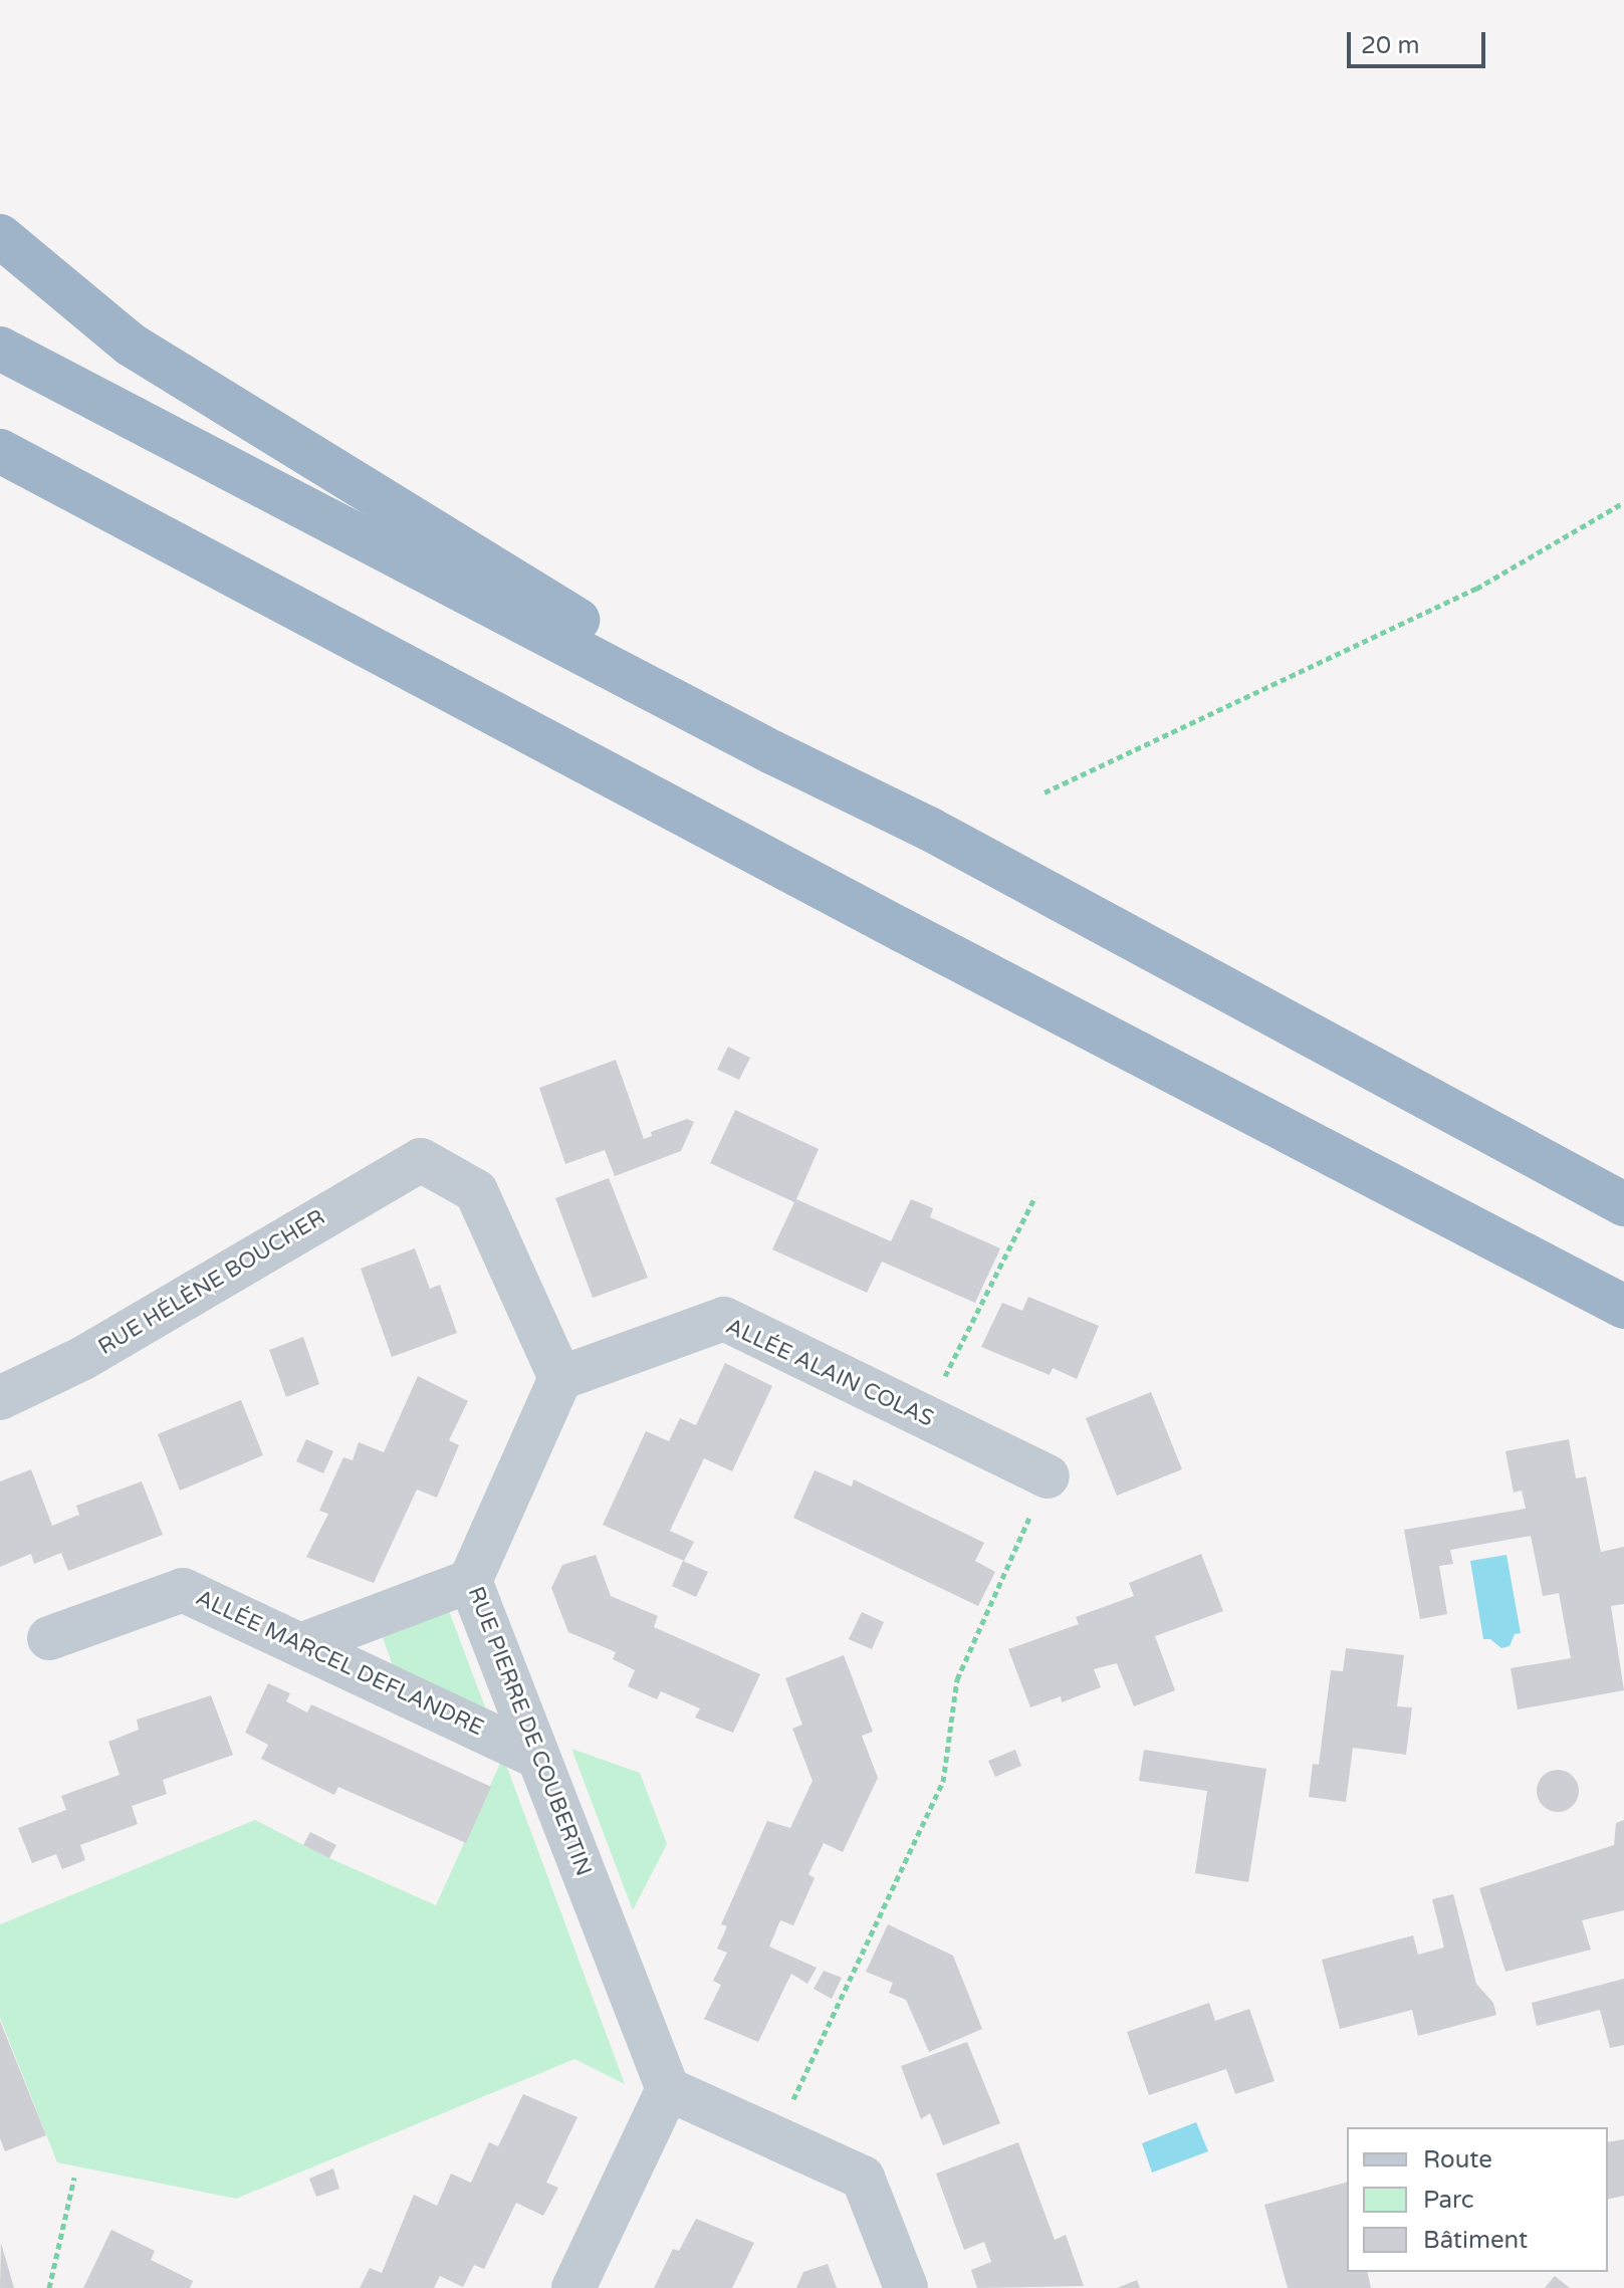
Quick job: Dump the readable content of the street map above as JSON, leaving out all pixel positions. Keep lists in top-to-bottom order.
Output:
{
  "streets": {
    "street": [
      "RUE HÉLÈNE BOUCHER",
      "ALLÉE ALAIN COLAS",
      "ALLÉE MARCEL DEFLANDRE",
      "RUE PIERRE DE COUBERTIN"
    ]
  },
  "crossings": [
    ["RUE HÉLÈNE BOUCHER", "ALLÉE ALAIN COLAS"],
    ["RUE HÉLÈNE BOUCHER", "RUE PIERRE DE COUBERTIN"],
    ["ALLÉE ALAIN COLAS", "RUE PIERRE DE COUBERTIN"],
    ["ALLÉE MARCEL DEFLANDRE", "RUE PIERRE DE COUBERTIN"]
  ],
  "legend": ["Route", "Parc", "Bâtiment"],
  "scale_bar": "20 m"
}
